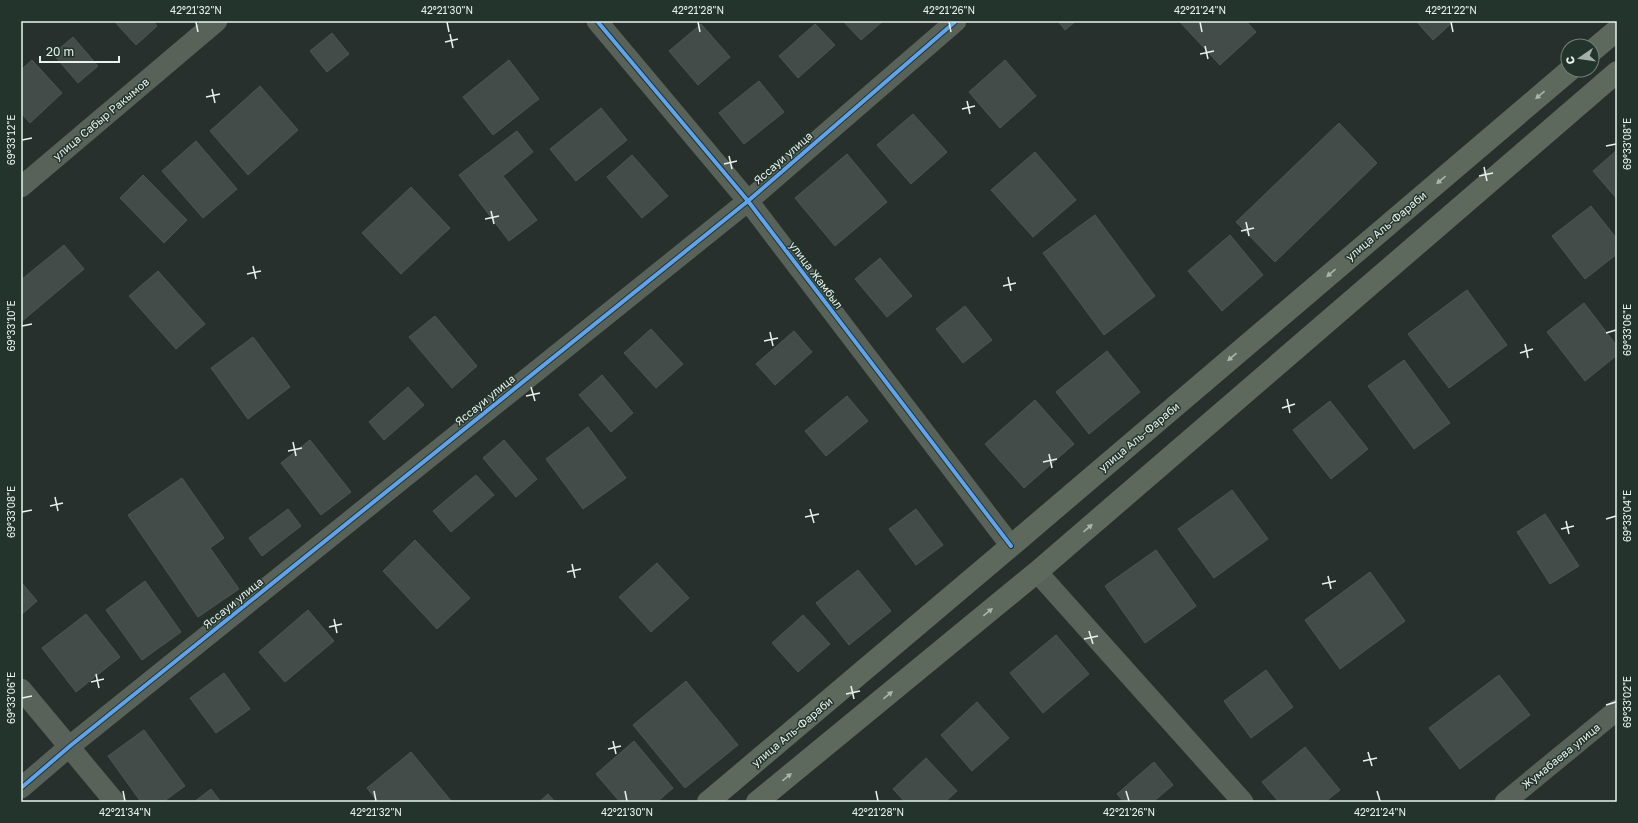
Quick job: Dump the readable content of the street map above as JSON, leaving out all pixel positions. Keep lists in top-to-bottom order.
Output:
{
  "streets": {
    "main road": ["улица Аль-Фараби"],
    "street": [
      "улица Сабыр Ракымов",
      "Яссауи улица",
      "улица Жамбыл",
      "Жумабаева улица"
    ]
  },
  "crossings": [
    ["Яссауи улица", "улица Жамбыл"],
    ["улица Аль-Фараби", "улица Жамбыл"]
  ],
  "scale_bar": "20 m",
  "north": "left",
  "coordinates": [
    "42°21'32\"N",
    "42°21'30\"N",
    "42°21'28\"N",
    "42°21'26\"N",
    "42°21'24\"N",
    "42°21'22\"N",
    "69°33'12\"E",
    "69°33'08\"E",
    "69°33'10\"E",
    "69°33'06\"E",
    "69°33'04\"E",
    "69°33'02\"E",
    "42°21'34\"N"
  ]
}
